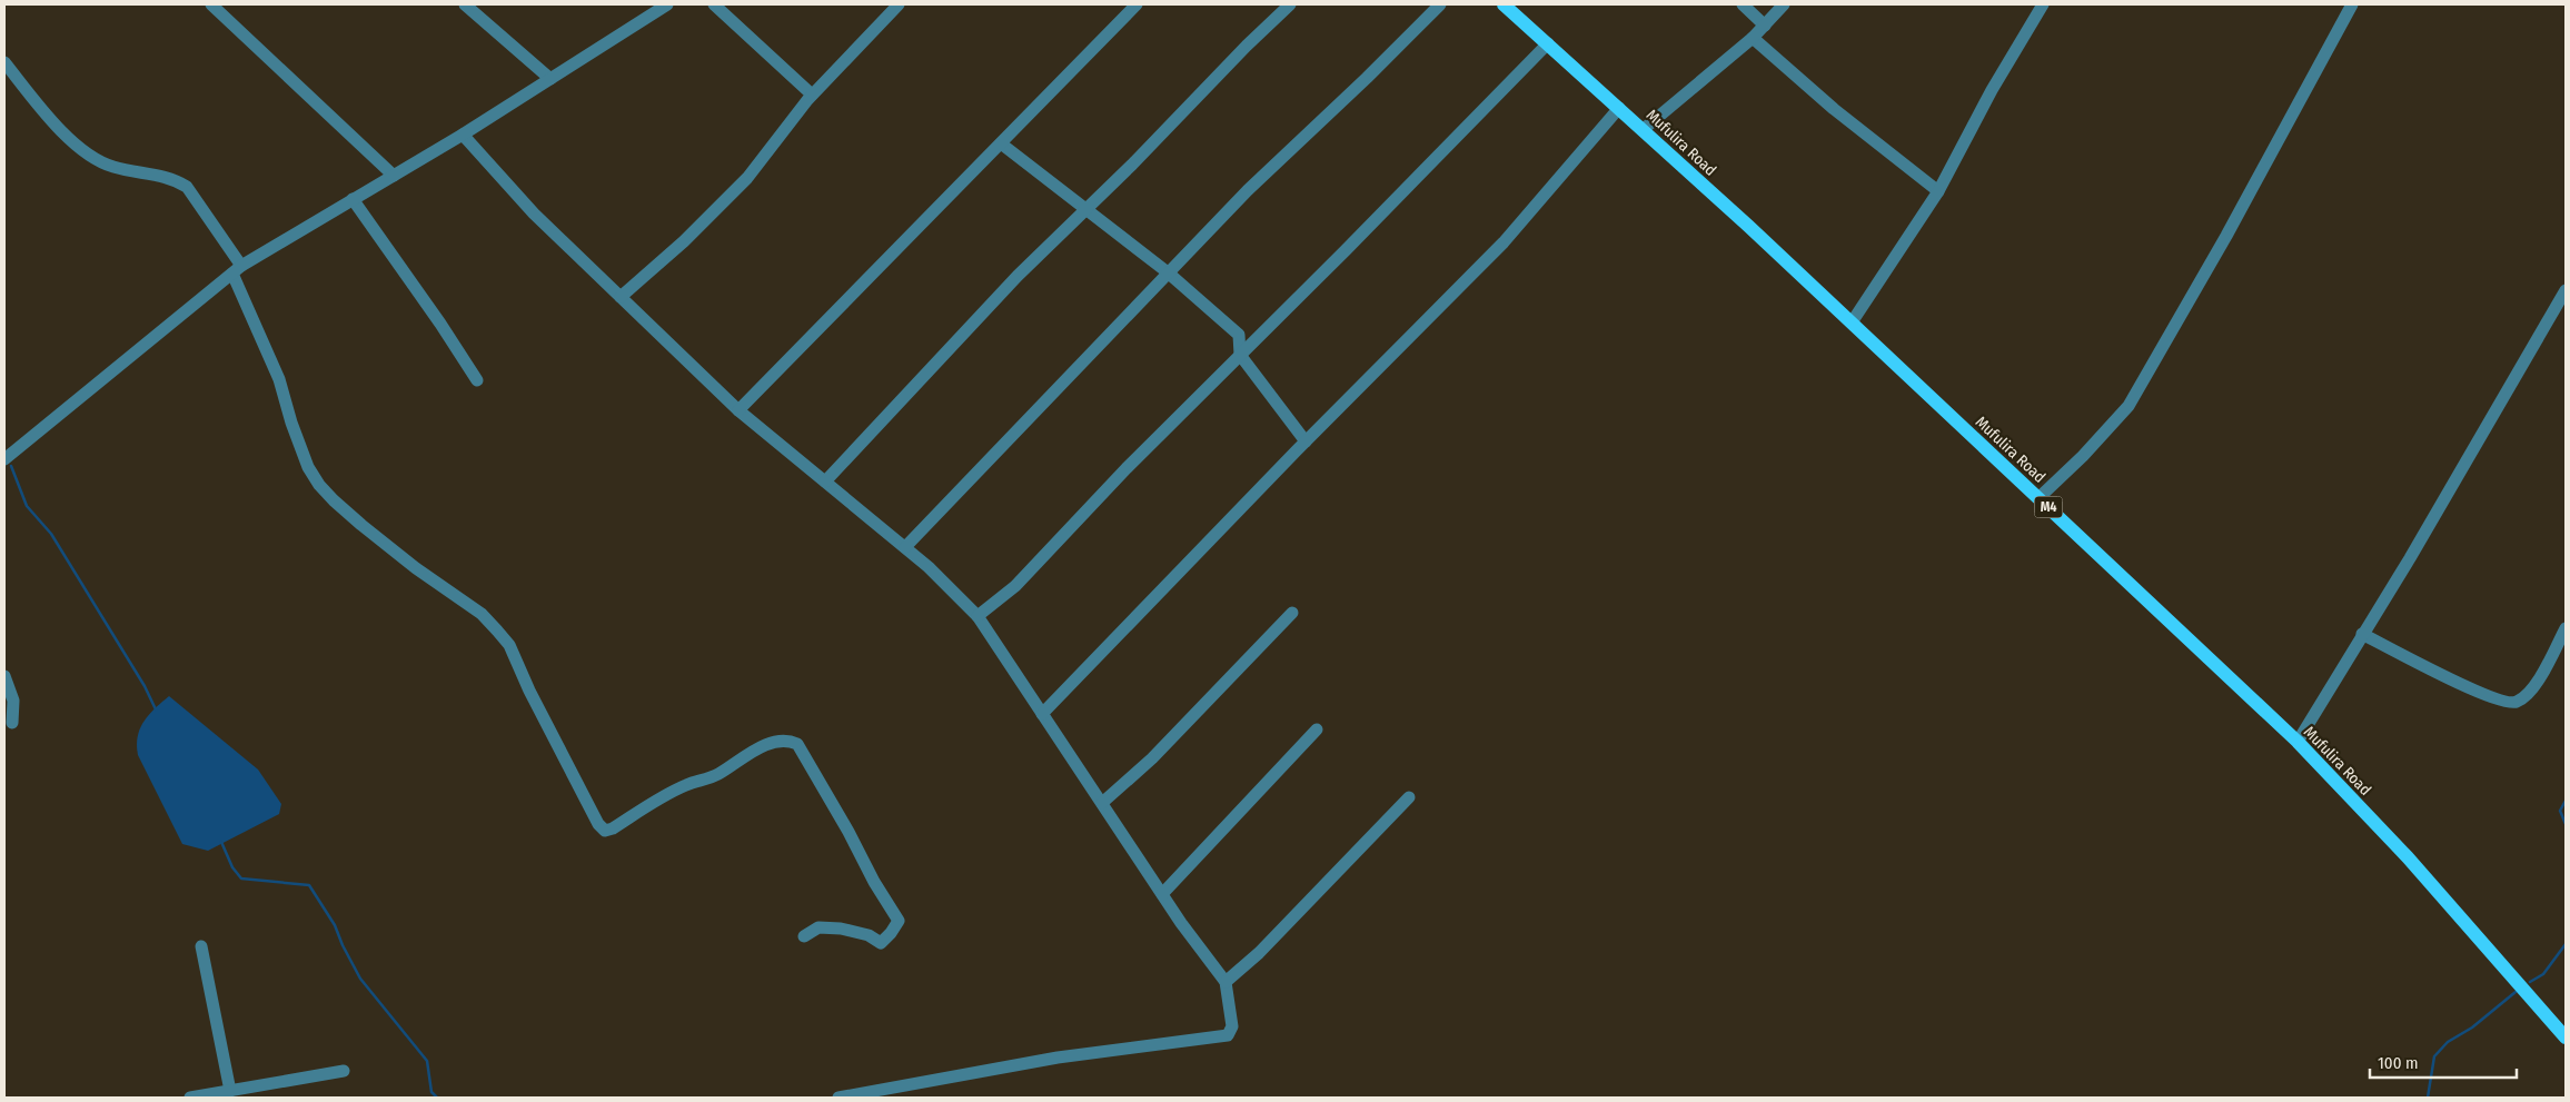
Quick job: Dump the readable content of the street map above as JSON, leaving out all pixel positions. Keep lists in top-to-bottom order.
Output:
{
  "streets": {
    "main road": ["Mufulira Road", "M4"]
  },
  "scale_bar": "100 m"
}
